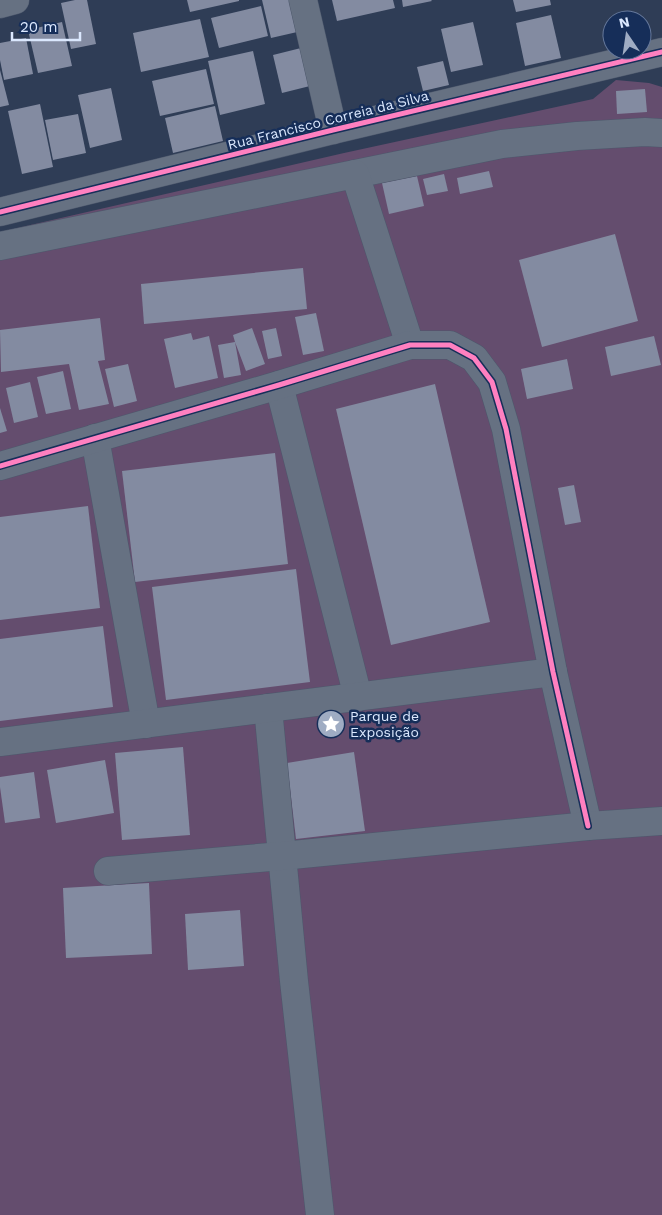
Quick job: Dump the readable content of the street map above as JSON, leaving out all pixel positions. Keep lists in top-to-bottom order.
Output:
{
  "streets": {
    "street": ["Rua Francisco Correia da Silva"]
  },
  "places": {
    "place": ["Parque de Exposição"]
  },
  "scale_bar": "20 m",
  "north": "top"
}
